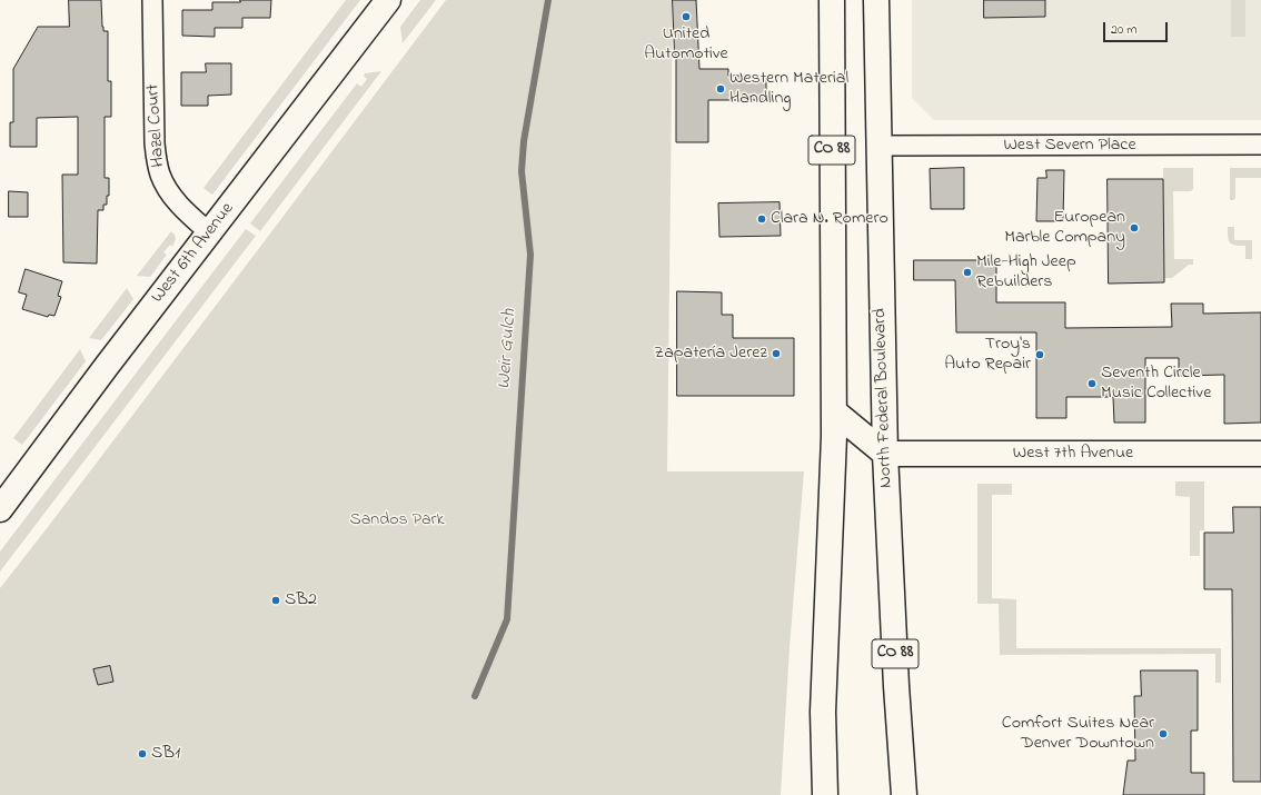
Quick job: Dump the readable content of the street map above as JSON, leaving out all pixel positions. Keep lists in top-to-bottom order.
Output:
{
  "streets": {
    "main road": [
      "CO 88",
      "West 6th Avenue",
      "North Federal Boulevard",
      "West 7th Avenue"
    ],
    "street": ["Hazel Court", "West Severn Place"]
  },
  "crossings": [
    ["Hazel Court", "West 6th Avenue"],
    ["West Severn Place", "North Federal Boulevard"],
    ["North Federal Boulevard", "West 7th Avenue"]
  ],
  "water": ["Weir Gulch"],
  "parks": ["Sandos Park"],
  "places": [
    "United Automotive",
    "Western Material Handling",
    "Clara N. Romero",
    "European Marble Company",
    "Mile-High Jeep Rebuilders",
    "Zapatería Jerez",
    "Troy's Auto Repair",
    "Seventh Circle Music Collective",
    "SB2",
    "Comfort Suites Near Denver Downtown",
    "SB1"
  ],
  "scale_bar": "20 m"
}
